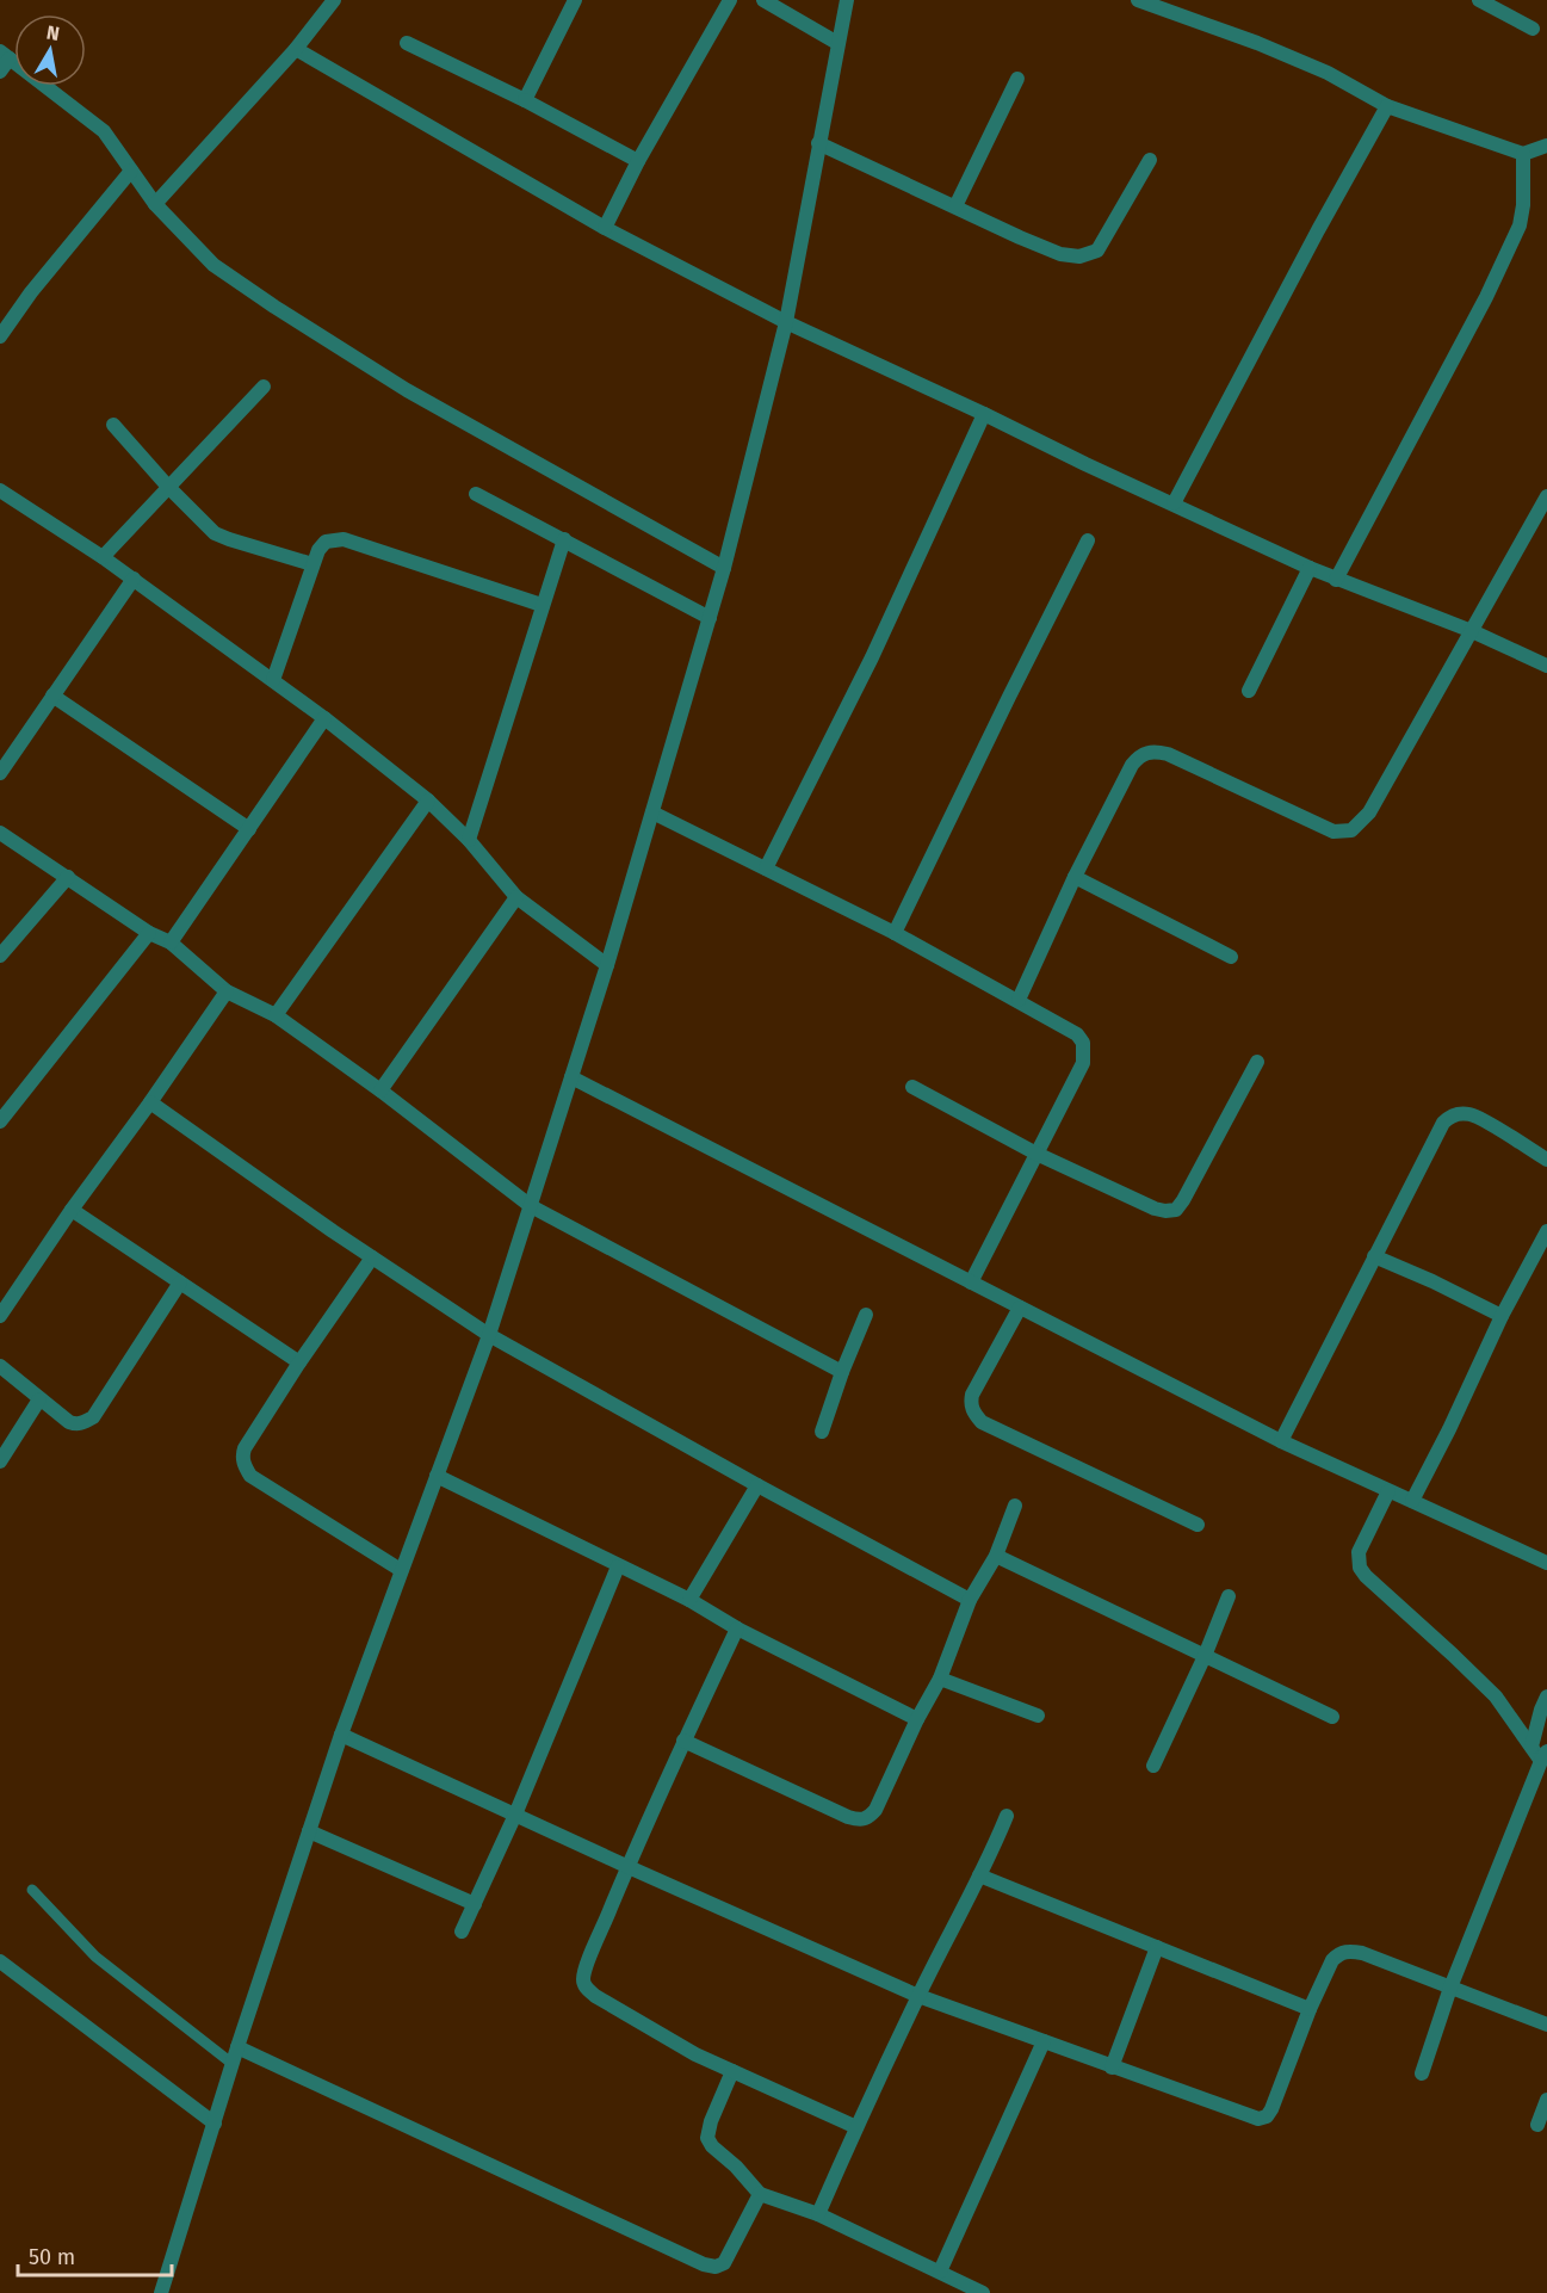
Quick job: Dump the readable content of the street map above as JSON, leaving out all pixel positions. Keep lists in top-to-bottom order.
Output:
{
  "scale_bar": "50 m",
  "north": "top"
}
